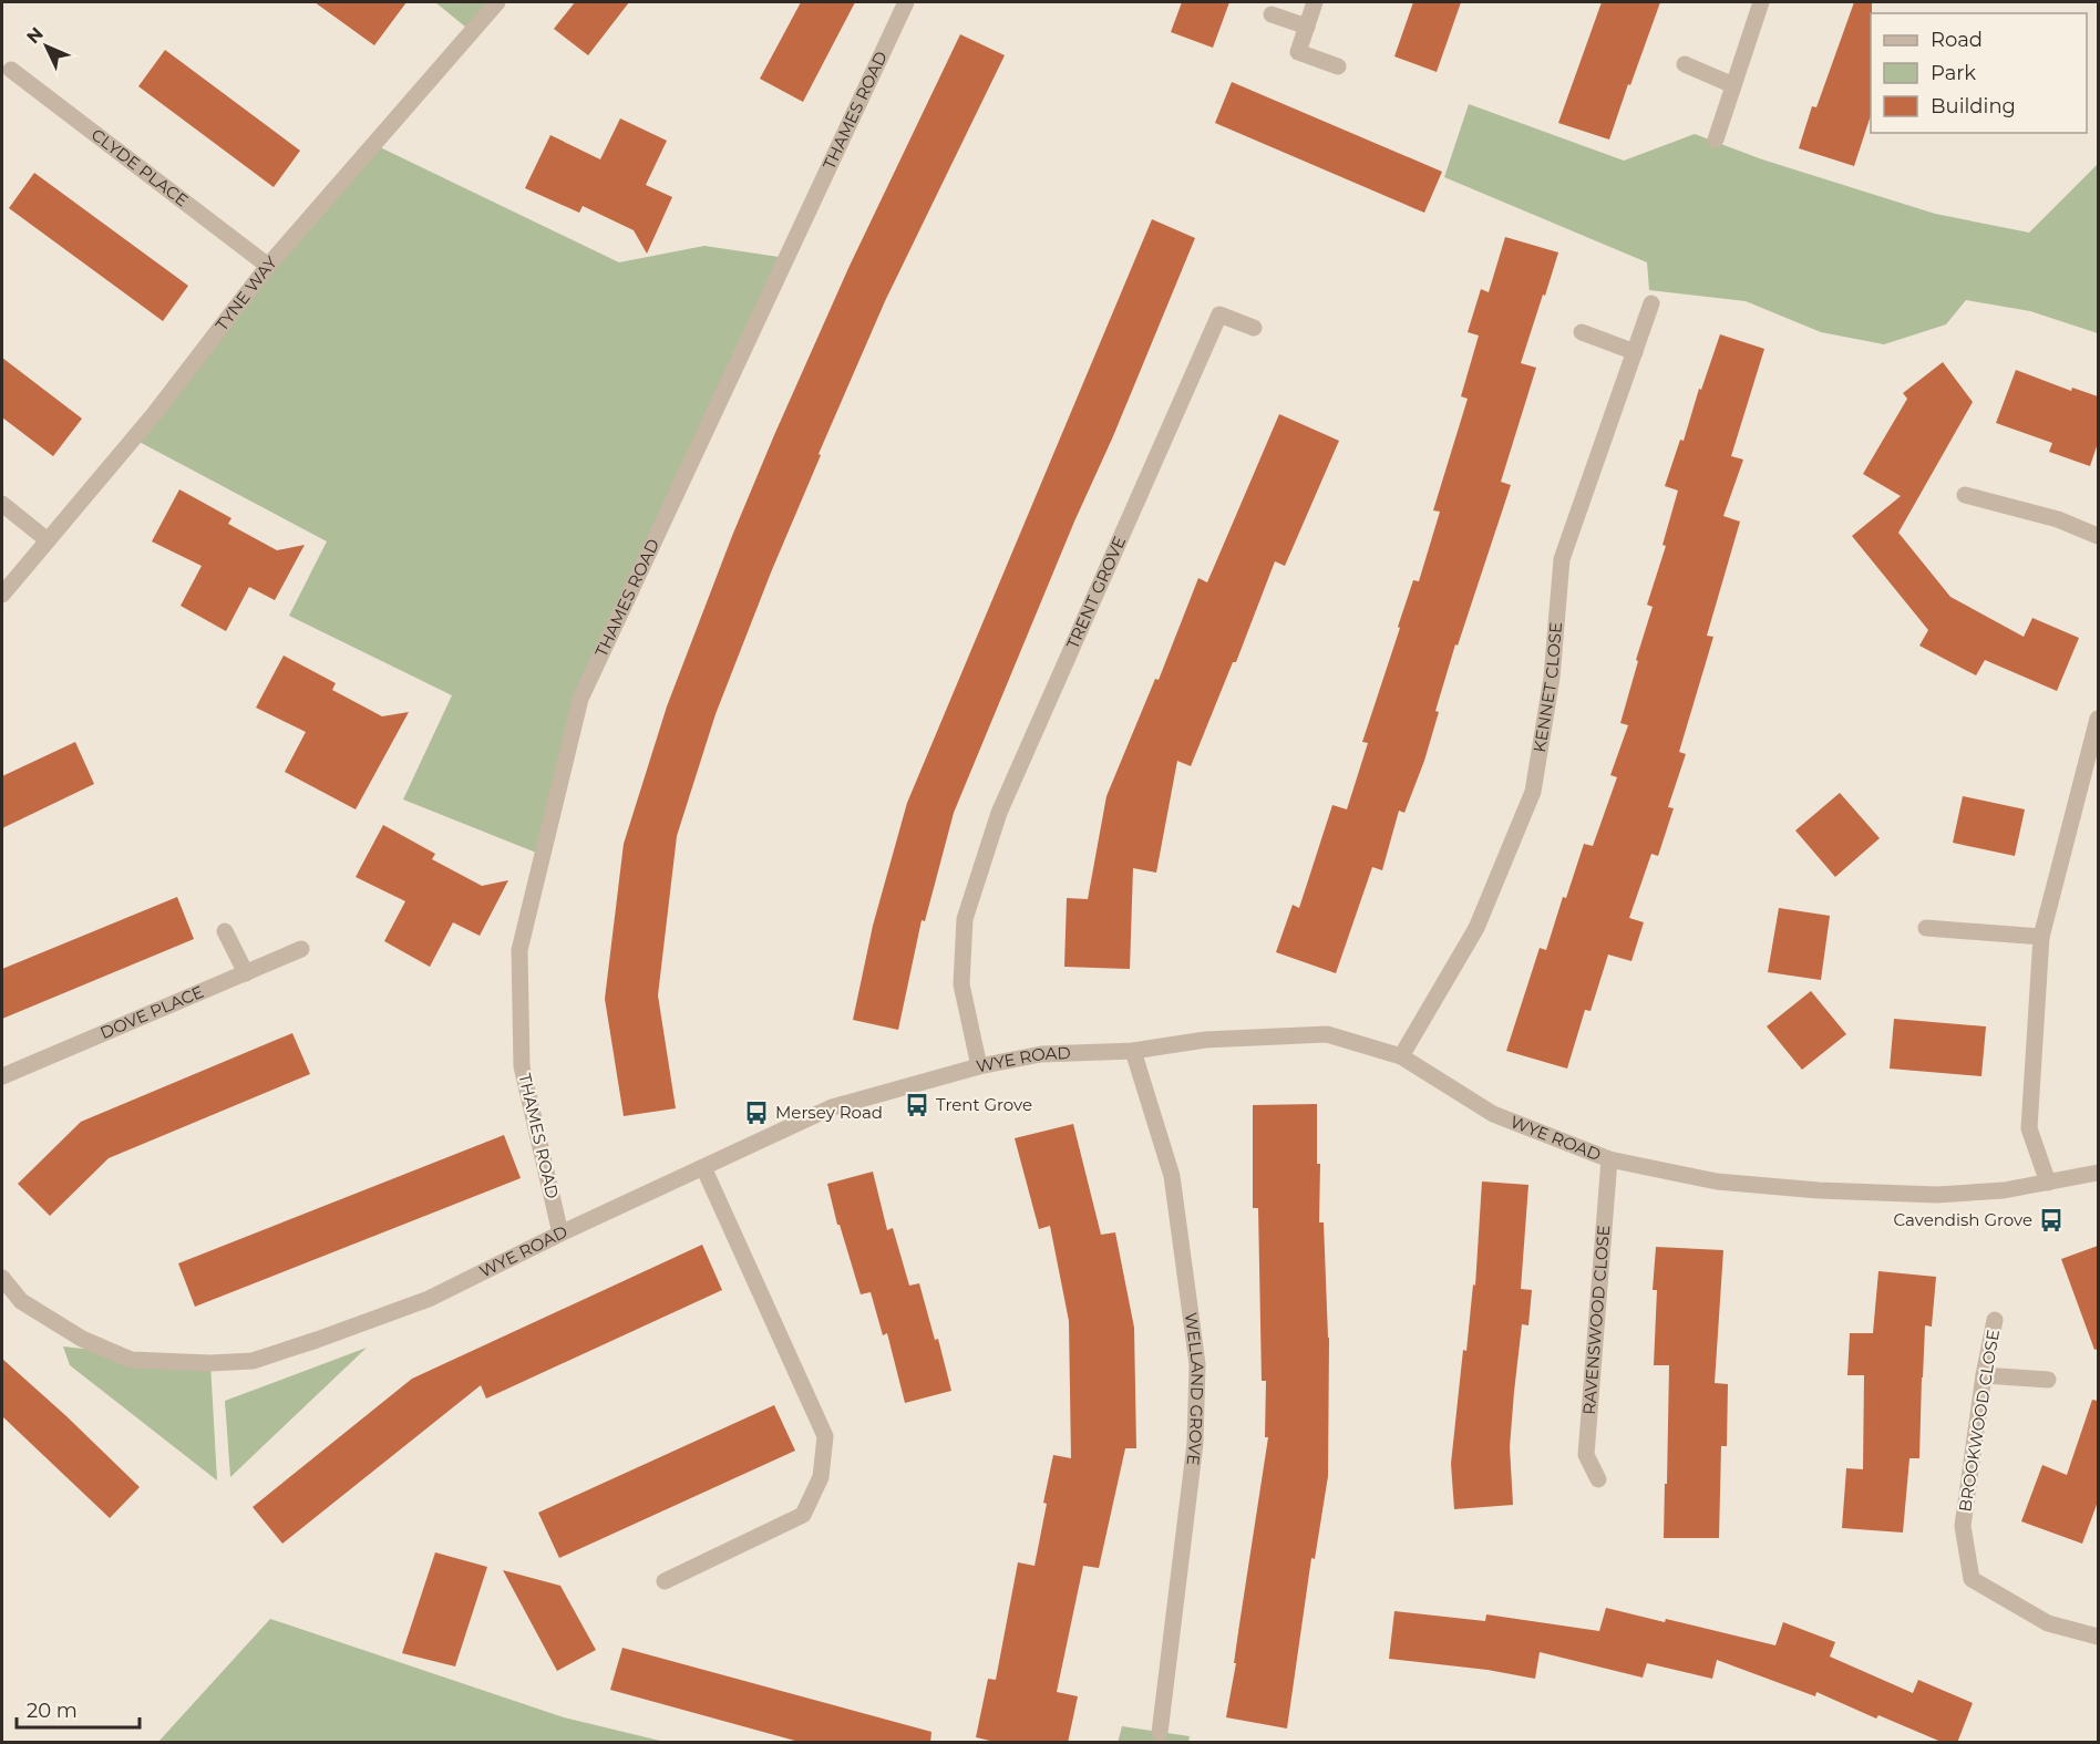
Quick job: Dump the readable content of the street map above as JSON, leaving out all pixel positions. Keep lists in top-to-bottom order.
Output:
{
  "streets": {
    "street": [
      "THAMES ROAD",
      "CLYDE PLACE",
      "TYNE WAY",
      "TRENT GROVE",
      "KENNET CLOSE",
      "DOVE PLACE",
      "WYE ROAD",
      "RAVENSWOOD CLOSE",
      "WELLAND GROVE",
      "BROOKWOOD CLOSE"
    ]
  },
  "crossings": [
    ["THAMES ROAD", "WYE ROAD"],
    ["CLYDE PLACE", "TYNE WAY"],
    ["TRENT GROVE", "WYE ROAD"],
    ["KENNET CLOSE", "WYE ROAD"],
    ["WYE ROAD", "RAVENSWOOD CLOSE"],
    ["WYE ROAD", "WELLAND GROVE"]
  ],
  "places": {
    "bus stop": ["Trent Grove", "Mersey Road", "Cavendish Grove"]
  },
  "legend": ["Road", "Park", "Building"],
  "scale_bar": "20 m",
  "north": "top left"
}
